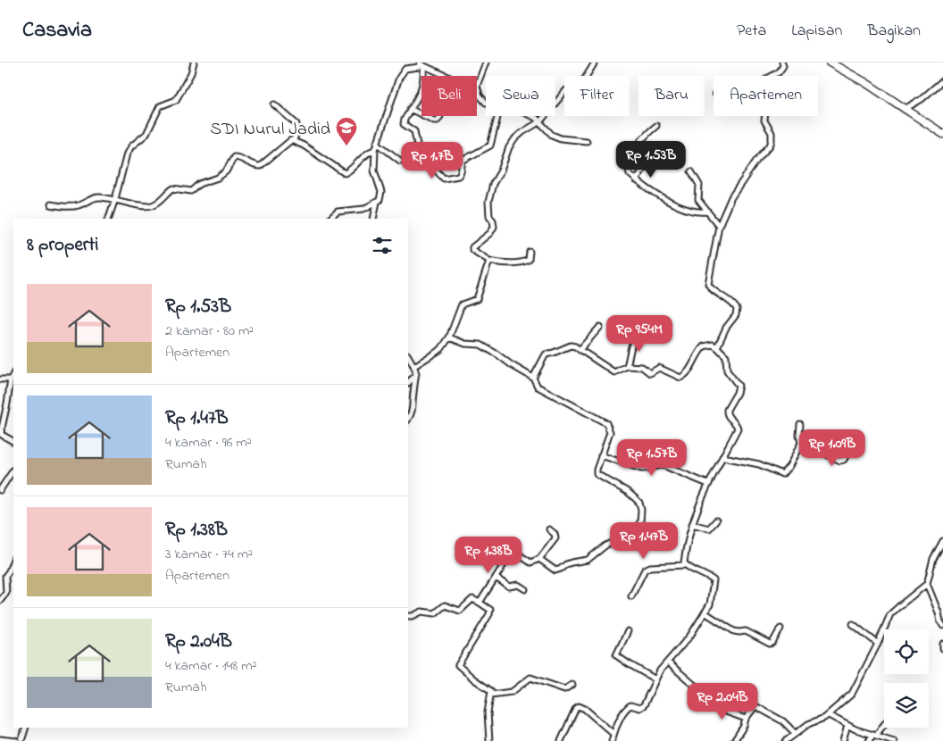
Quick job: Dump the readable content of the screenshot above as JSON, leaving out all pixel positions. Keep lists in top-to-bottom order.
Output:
{
  "places": {
    "school or university": ["SDI Nurul Jadid"]
  },
  "page": {
    "header": "Casavia",
    "nav": ["Peta", "Lapisan", "Bagikan"],
    "chip": [
      "Beli",
      "Sewa",
      "Filter",
      "Baru",
      "Apartemen"
    ],
    "price": [
      "Rp 1.53B",
      "Rp 1.7B",
      "Rp 954M",
      "Rp 1.09B",
      "Rp 1.57B",
      "Rp 1.47B",
      "Rp 1.38B",
      "Rp 2.04B"
    ],
    "heading": "8 properti",
    "list": [
      {
        "name": "Rp 1.53B",
        "note": "2 kamar · 80 m² · Apartemen"
      },
      {
        "name": "Rp 1.47B",
        "note": "4 kamar · 96 m² · Rumah"
      },
      {
        "name": "Rp 1.38B",
        "note": "3 kamar · 74 m² · Apartemen"
      },
      {
        "name": "Rp 2.04B",
        "note": "4 kamar · 148 m² · Rumah"
      }
    ]
  }
}
